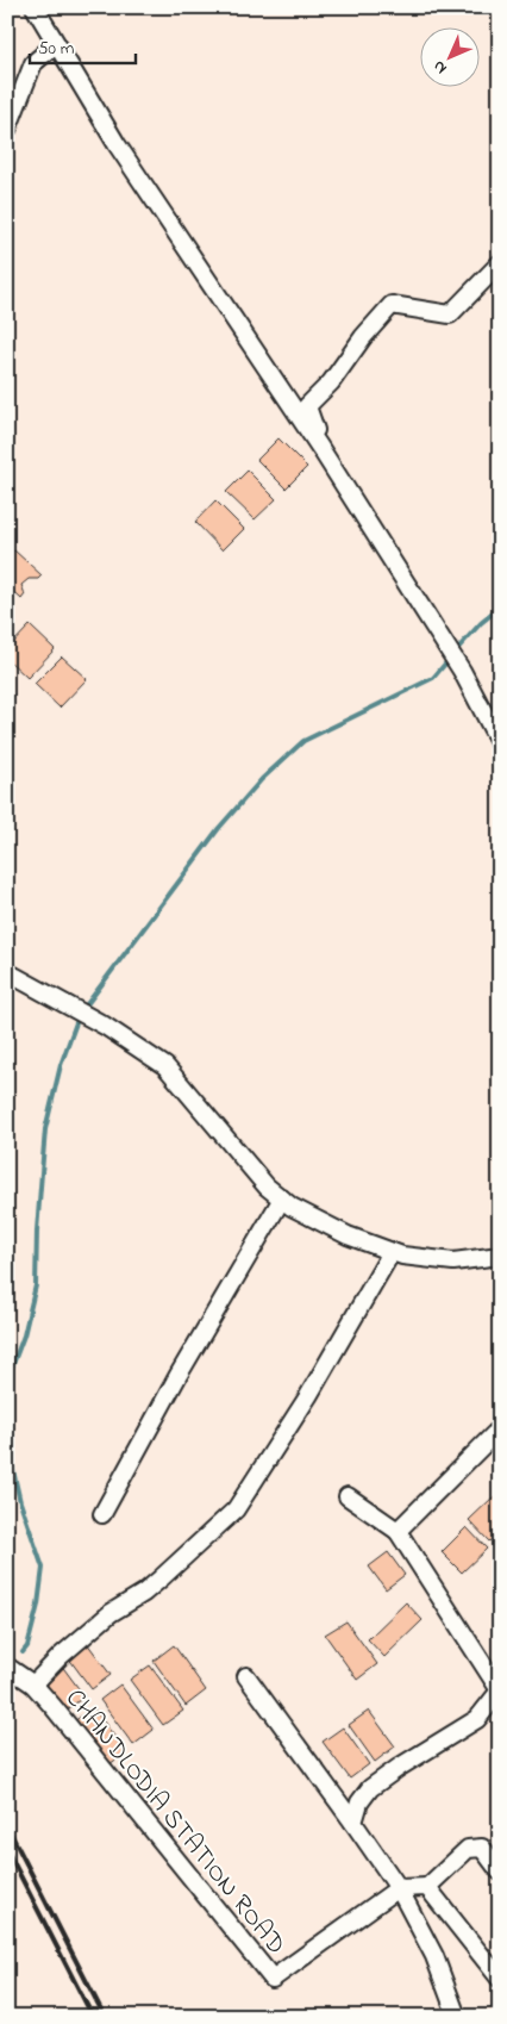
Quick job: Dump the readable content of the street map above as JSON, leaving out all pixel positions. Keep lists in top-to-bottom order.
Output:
{
  "streets": {
    "street": ["CHANDLODIA STATION ROAD"]
  },
  "scale_bar": "50 m",
  "north": "bottom left"
}
